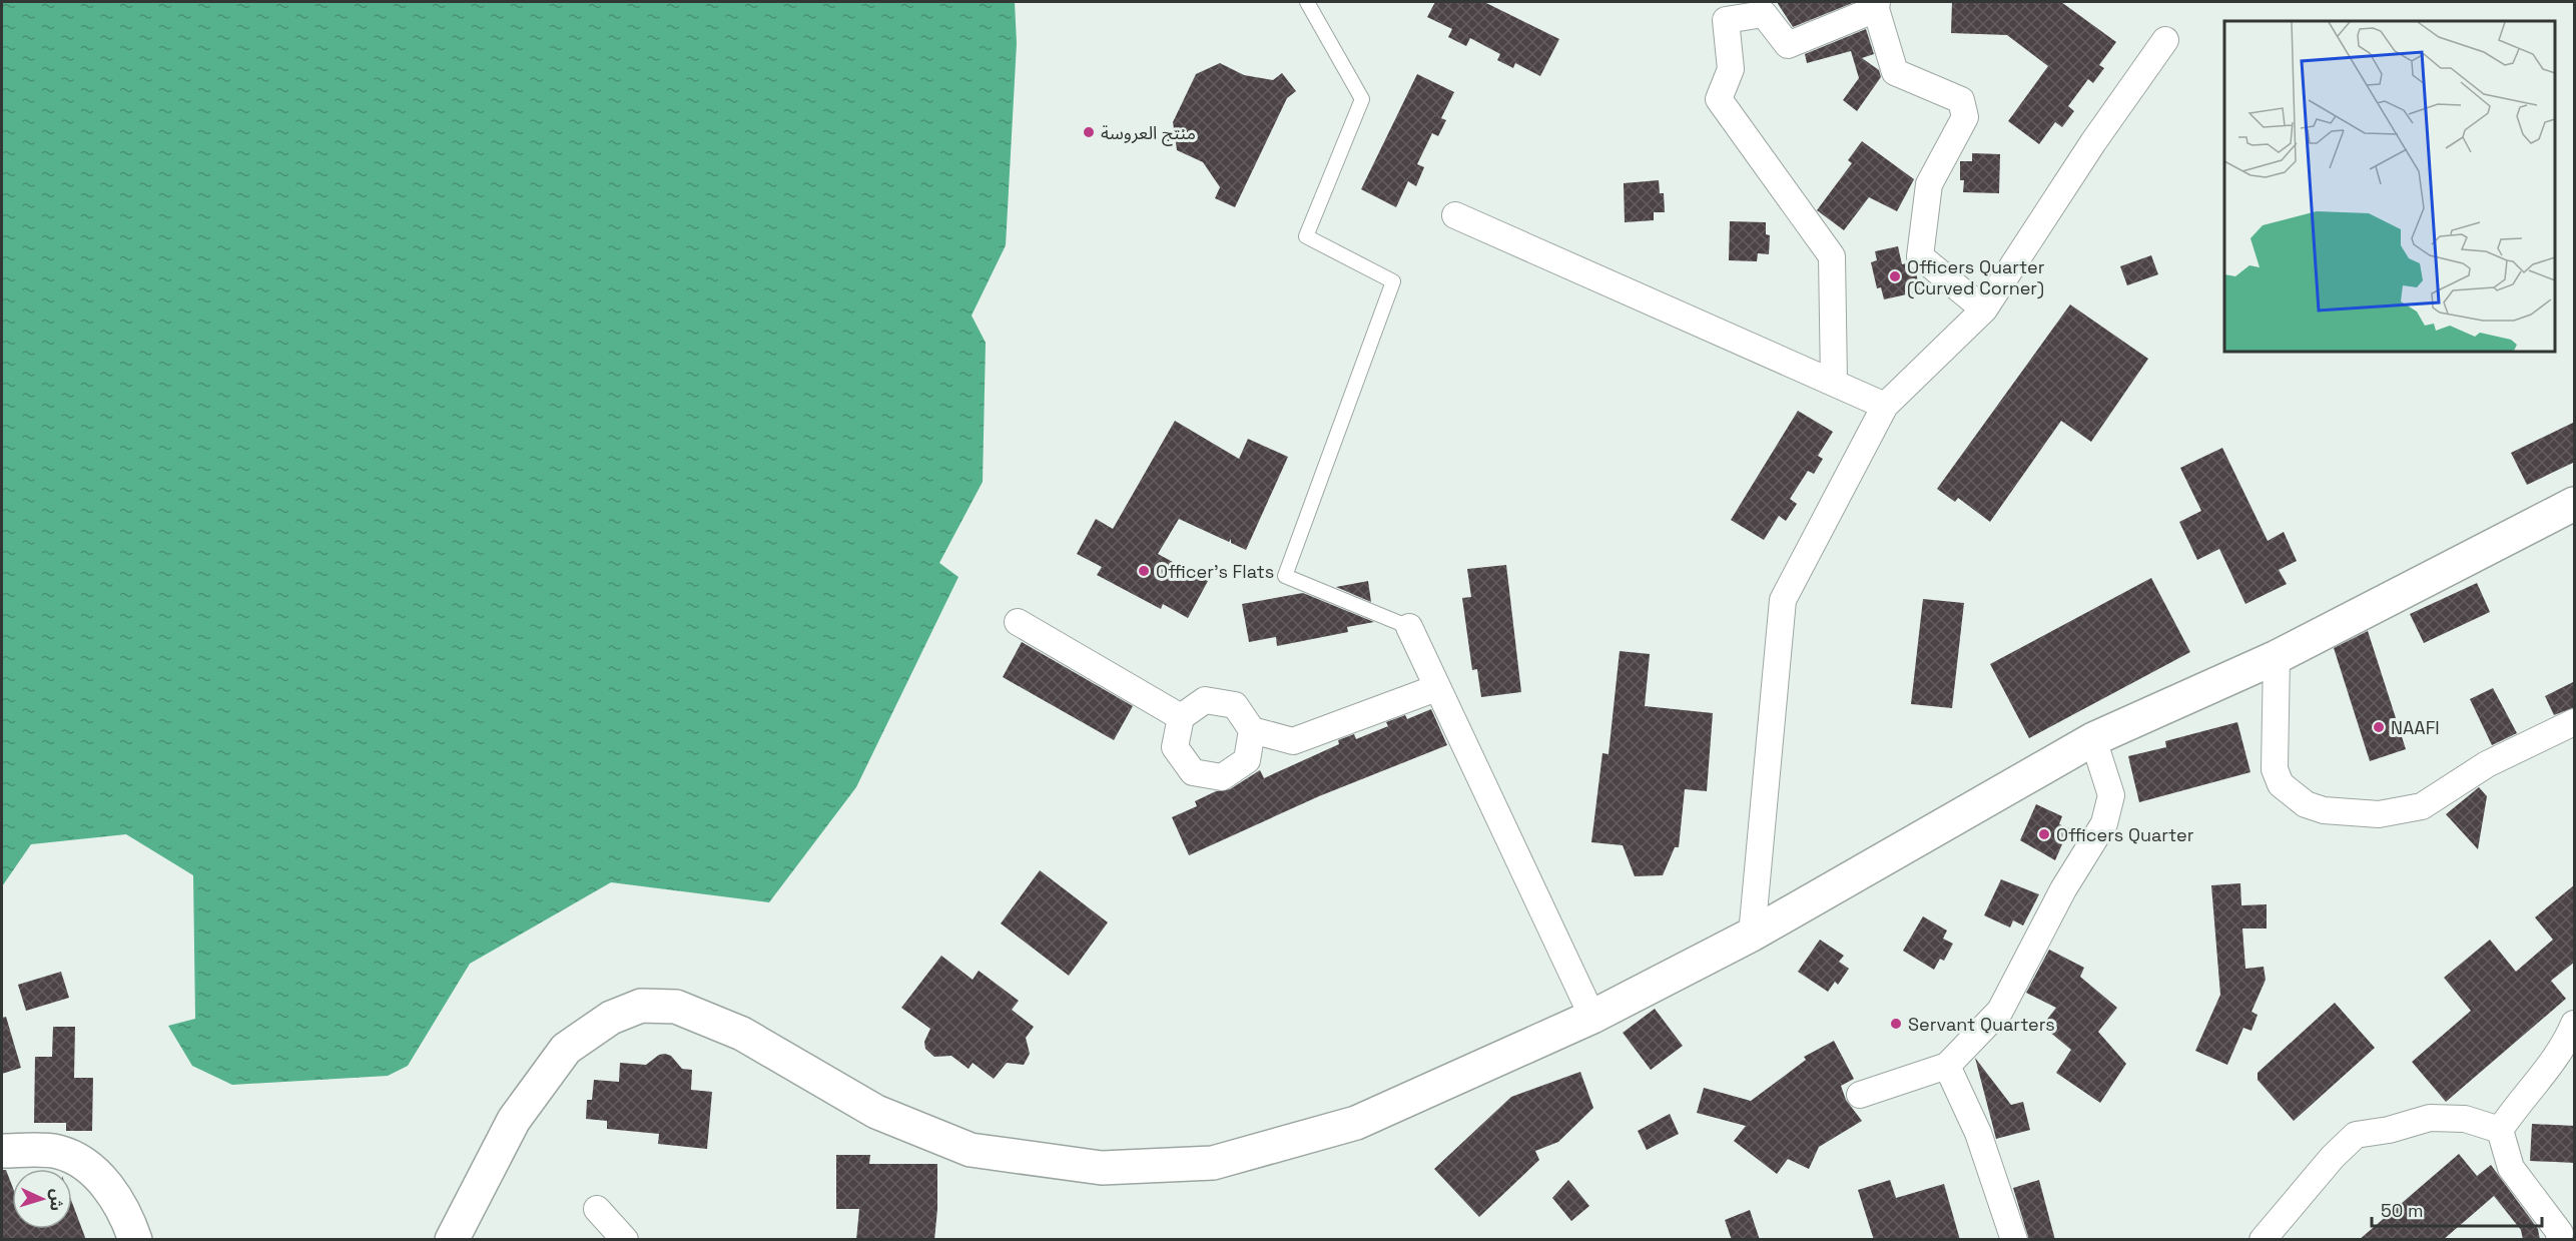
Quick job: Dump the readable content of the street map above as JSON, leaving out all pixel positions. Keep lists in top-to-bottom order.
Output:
{
  "places": [
    "منتج العروسة",
    "Officers Quarter (Curved Corner)",
    "Officer's Flats",
    "NAAFI",
    "Officers Quarter",
    "Servant Quarters"
  ],
  "scale_bar": "50 m",
  "north": "right"
}
